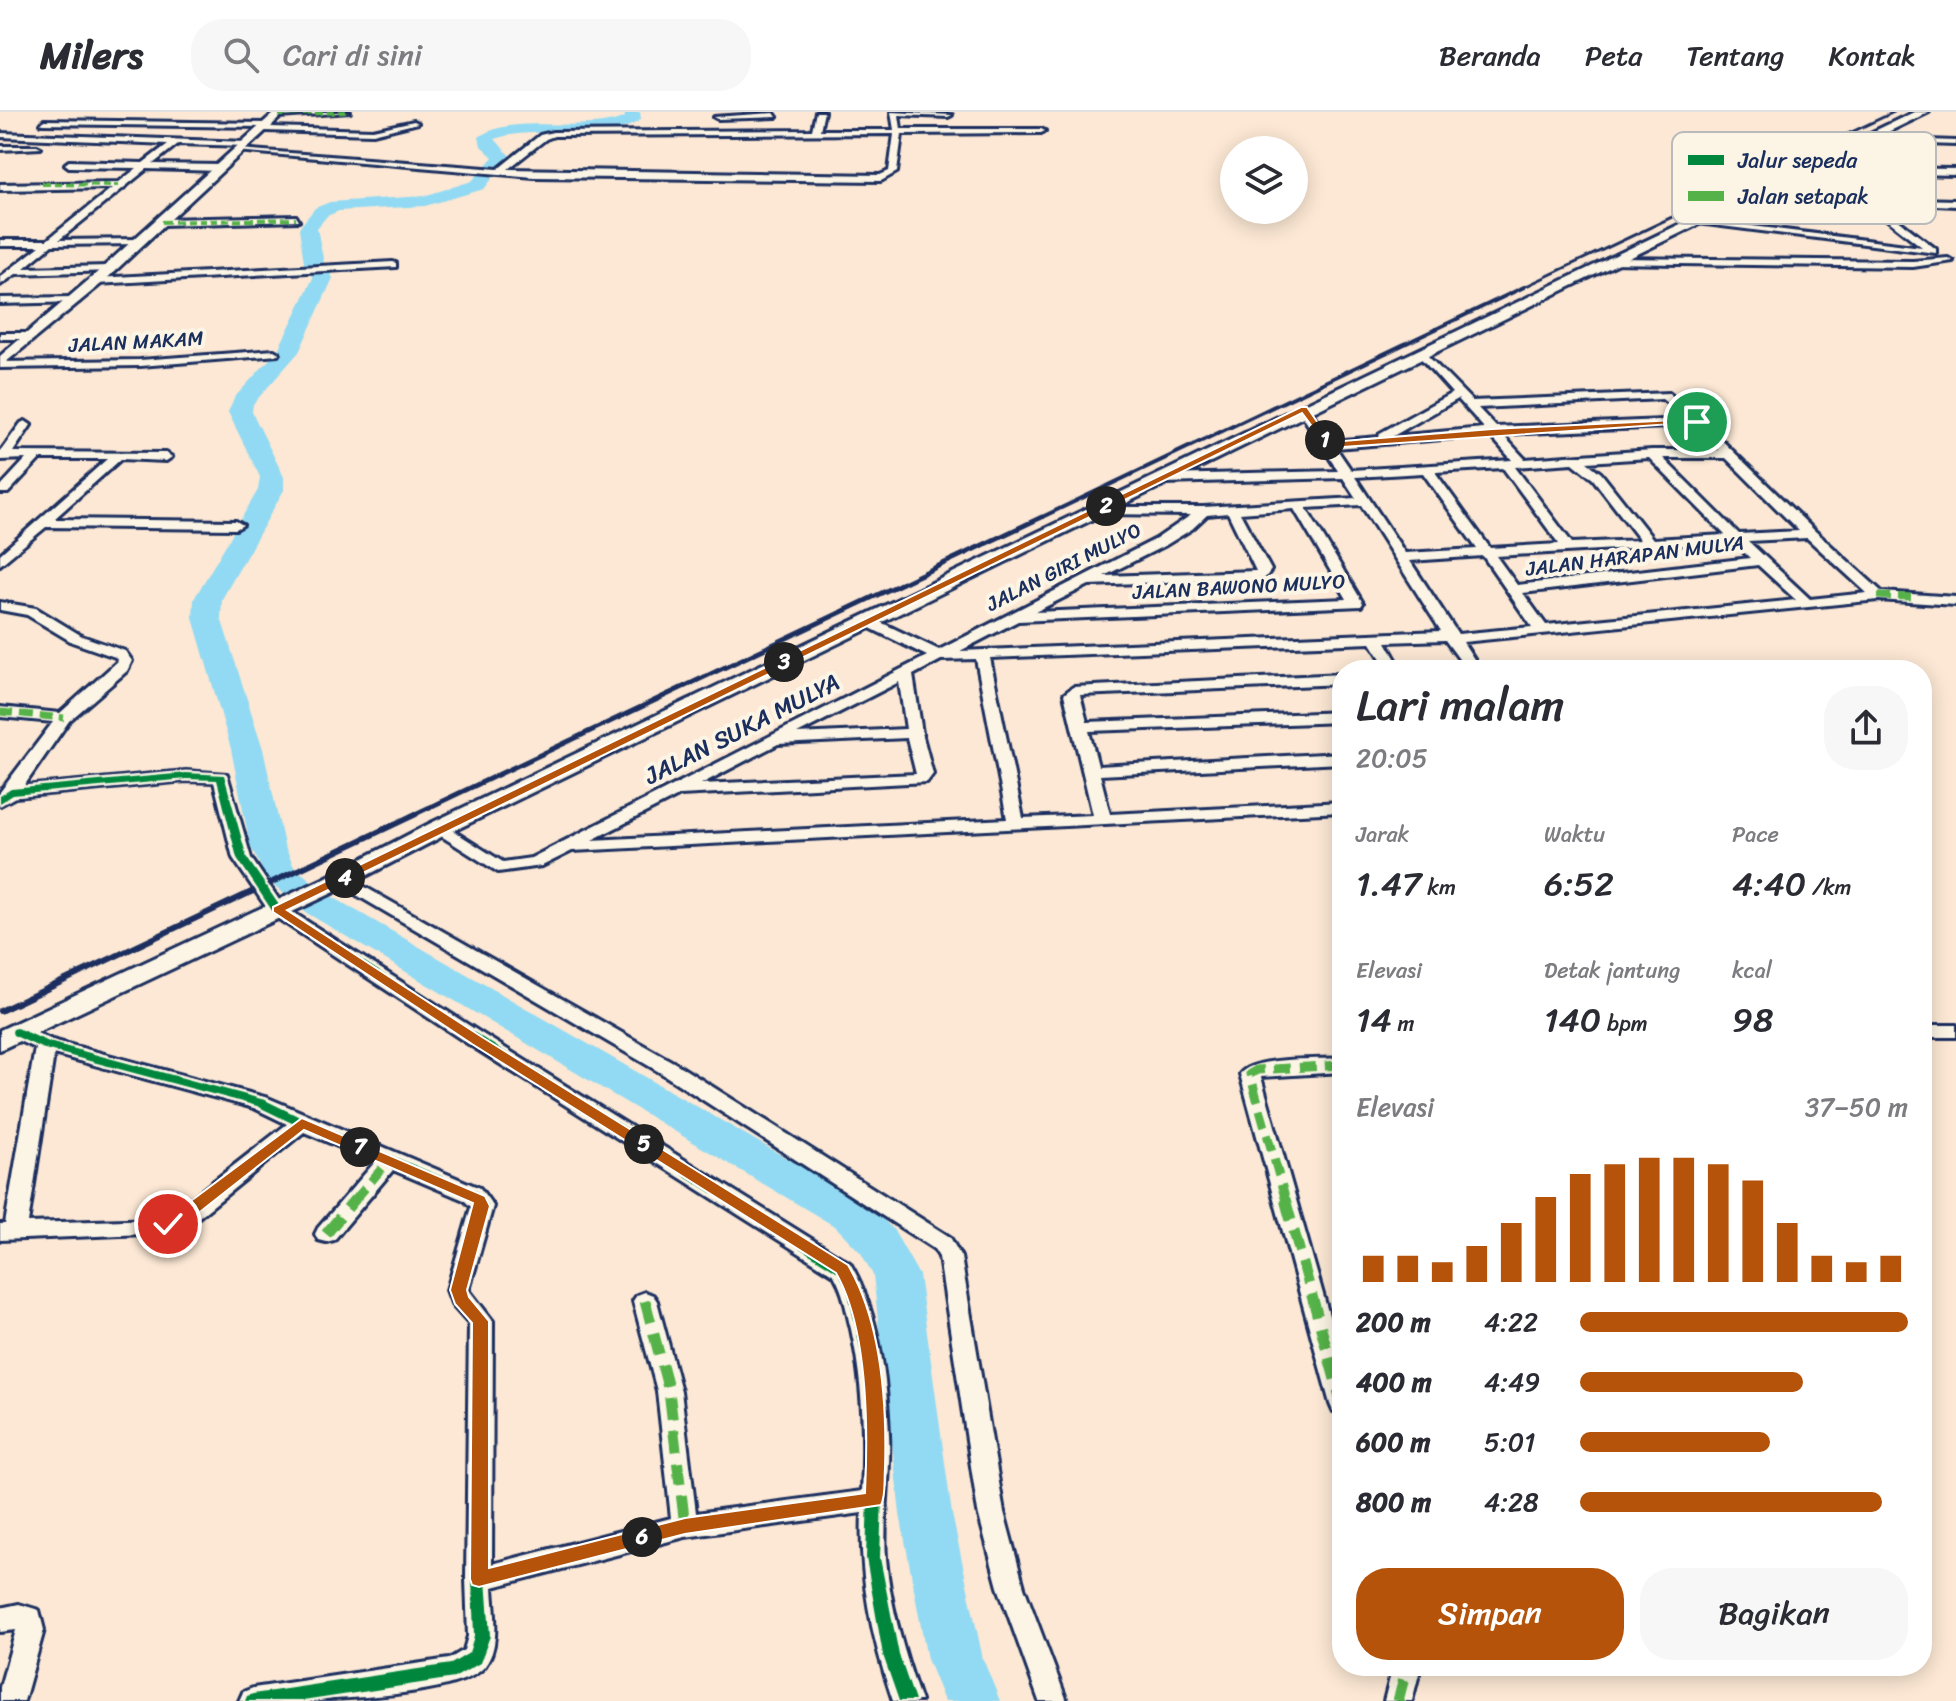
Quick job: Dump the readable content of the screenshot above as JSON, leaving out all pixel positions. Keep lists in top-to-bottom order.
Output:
{
  "streets": {
    "street": [
      "JALAN MAKAM",
      "JALAN HARAPAN MULYA",
      "JALAN GIRI MULYO",
      "JALAN BAWONO MULYO",
      "JALAN SUKA MULYA"
    ]
  },
  "crossings": [
    ["JALAN GIRI MULYO", "JALAN BAWONO MULYO"],
    ["JALAN GIRI MULYO", "JALAN SUKA MULYA"]
  ],
  "legend": ["Jalur sepeda", "Jalan setapak"],
  "page": {
    "header": "Milers",
    "search": "Cari di sini",
    "nav": [
      "Beranda",
      "Peta",
      "Tentang",
      "Kontak"
    ],
    "pins": [
      "1",
      "2",
      "3",
      "4",
      "5",
      "7",
      "6"
    ],
    "heading": ["Lari malam", "20:05"],
    "stats": [
      ["Jarak", "1.47 km"],
      ["Waktu", "6:52"],
      ["Pace", "4:40 /km"],
      ["Elevasi", "14 m"],
      ["Detak jantung", "140 bpm"],
      ["kcal", "98"]
    ],
    "chart": ["Elevasi", "37–50 m"],
    "list": [
      {
        "name": "200 m",
        "note": "4:22"
      },
      {
        "name": "400 m",
        "note": "4:49"
      },
      {
        "name": "600 m",
        "note": "5:01"
      },
      {
        "name": "800 m",
        "note": "4:28"
      }
    ],
    "buttons": ["Simpan", "Bagikan"]
  }
}
